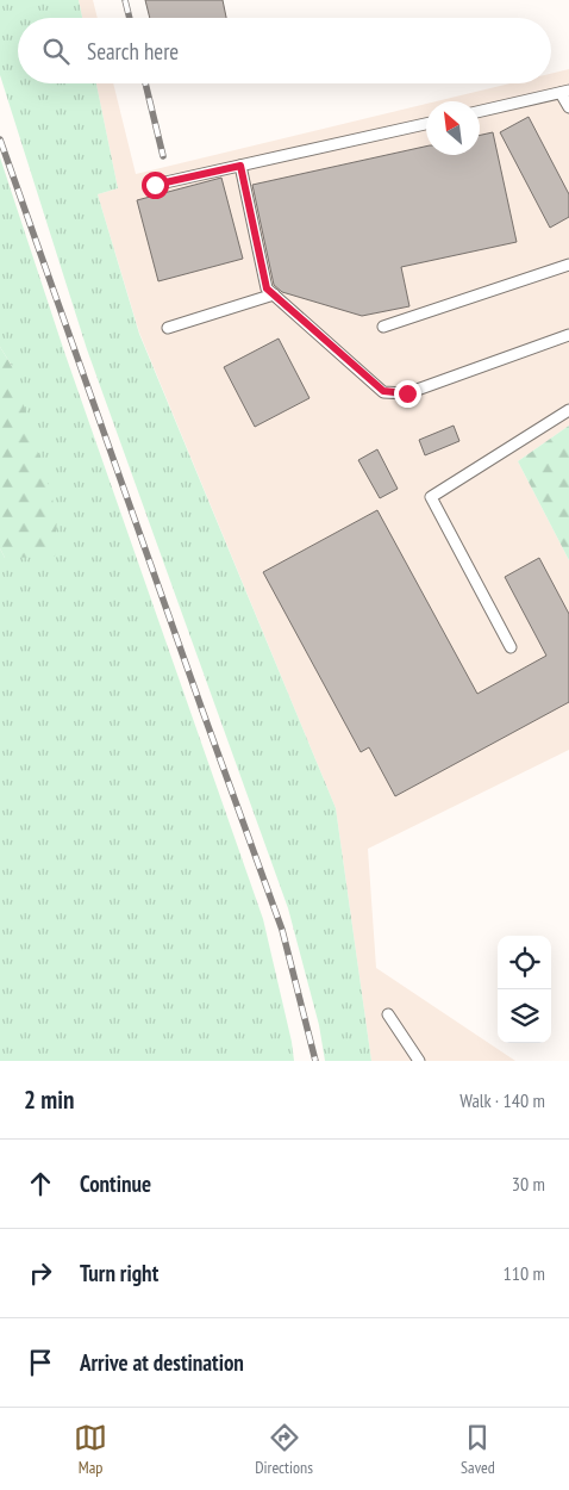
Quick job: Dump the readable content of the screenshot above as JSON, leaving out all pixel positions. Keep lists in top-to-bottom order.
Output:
{
  "north": "top left",
  "page": {
    "search": "Search here",
    "heading": ["2 min", "Walk · 140 m"],
    "list": [
      ["Continue", "30 m"],
      ["Turn right", "110 m"],
      "Arrive at destination"
    ],
    "nav": ["Map", "Directions", "Saved"]
  }
}
